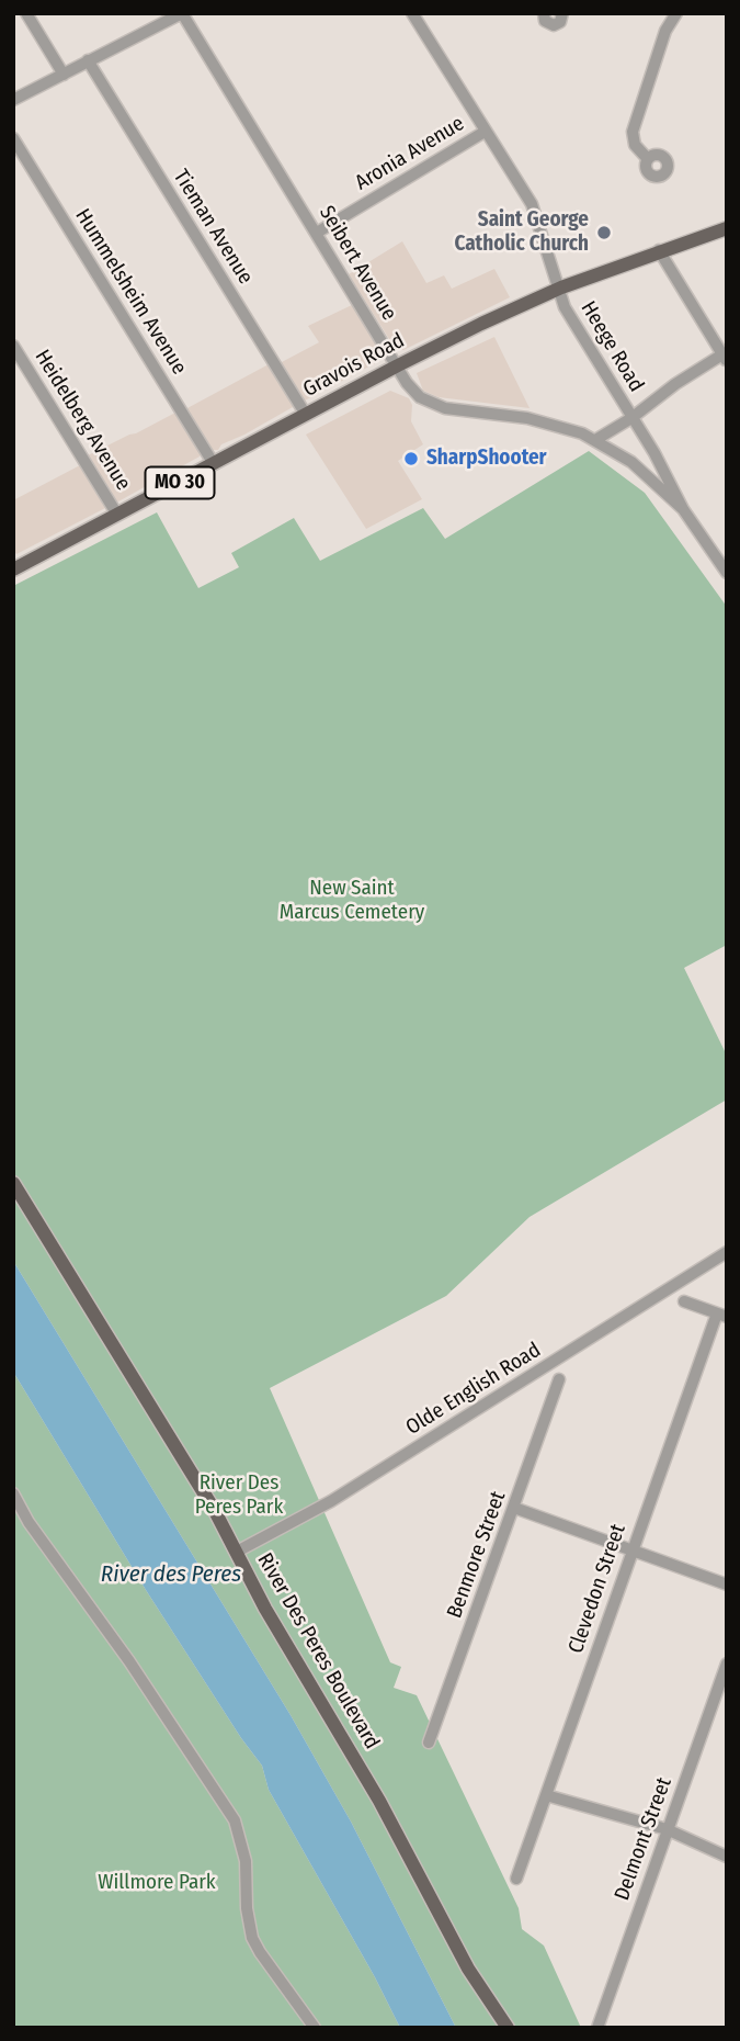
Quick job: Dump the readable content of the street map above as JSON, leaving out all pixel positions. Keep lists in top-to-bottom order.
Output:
{
  "streets": {
    "main road": ["Gravois Road", "MO 30", "River Des Peres Boulevard"],
    "street": [
      "Aronia Avenue",
      "Tieman Avenue",
      "Seibert Avenue",
      "Hummelsheim Avenue",
      "Heege Road",
      "Heidelberg Avenue",
      "Olde English Road",
      "Benmore Street",
      "Clevedon Street",
      "Delmont Street"
    ]
  },
  "crossings": [
    ["Aronia Avenue", "Seibert Avenue"],
    ["Aronia Avenue", "Heege Road"],
    ["Tieman Avenue", "Gravois Road"],
    ["Seibert Avenue", "Heege Road"],
    ["Seibert Avenue", "Gravois Road"],
    ["Hummelsheim Avenue", "Gravois Road"],
    ["Heege Road", "Gravois Road"],
    ["Gravois Road", "Heidelberg Avenue"],
    ["Olde English Road", "River Des Peres Boulevard"]
  ],
  "water": ["River des Peres"],
  "parks": ["New Saint Marcus Cemetery", "River Des Peres Park", "Willmore Park"],
  "places": ["Saint George Catholic Church", "SharpShooter"]
}
